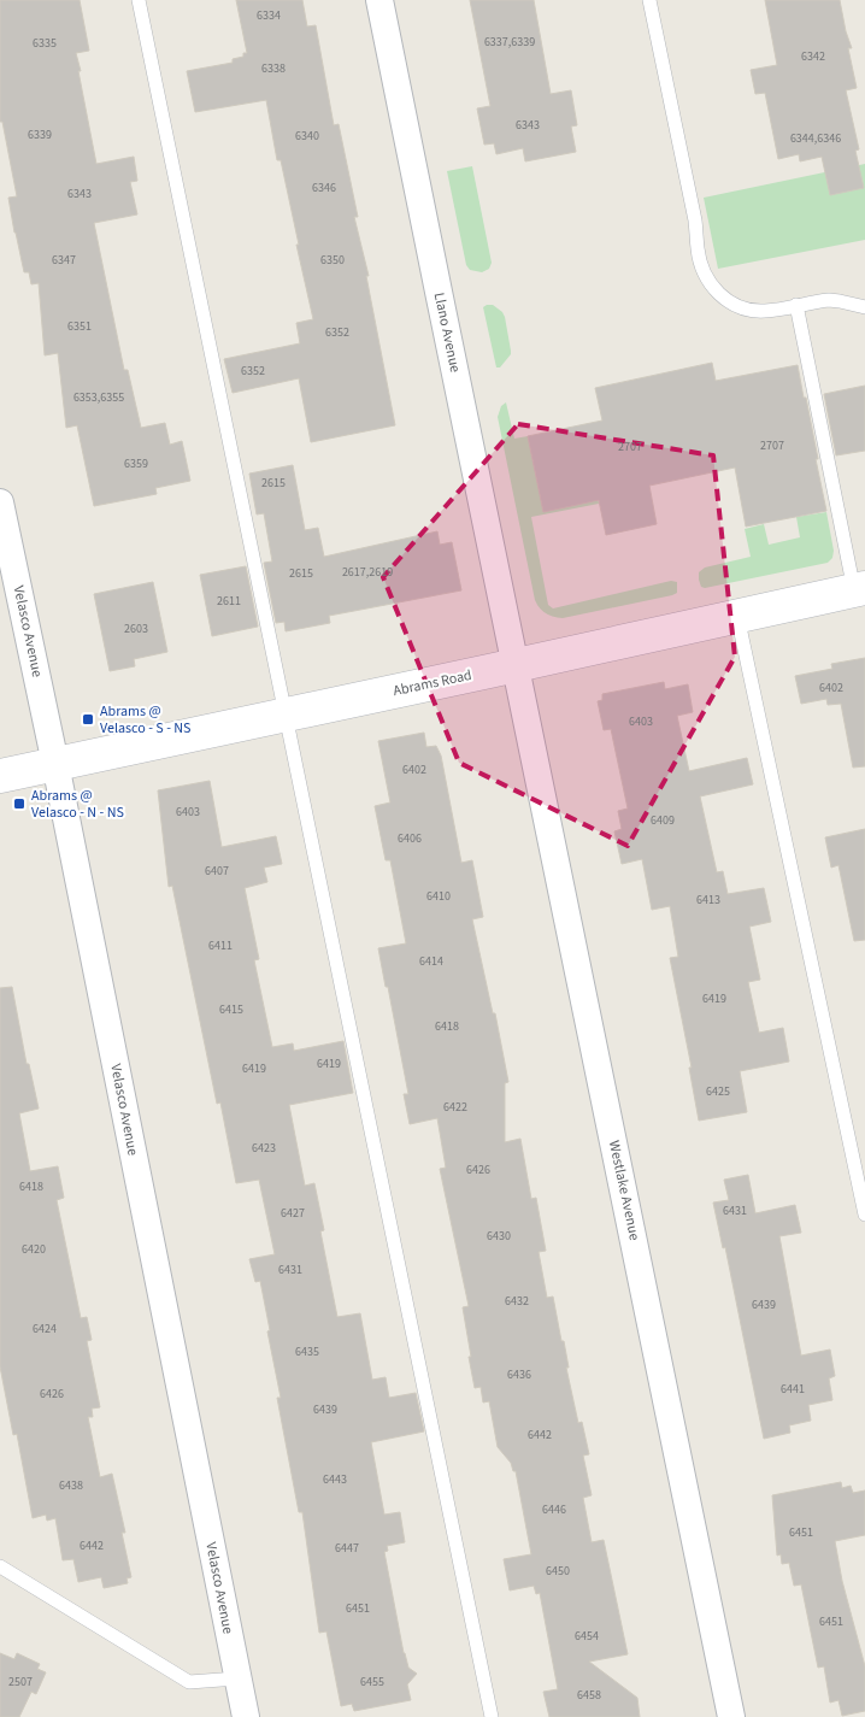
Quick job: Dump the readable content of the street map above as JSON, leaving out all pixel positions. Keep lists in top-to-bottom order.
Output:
{
  "streets": {
    "main road": ["Abrams Road"],
    "street": ["Llano Avenue", "Velasco Avenue", "Westlake Avenue"]
  },
  "crossings": [
    ["Llano Avenue", "Abrams Road"],
    ["Llano Avenue", "Westlake Avenue"],
    ["Velasco Avenue", "Abrams Road"],
    ["Abrams Road", "Westlake Avenue"]
  ],
  "places": {
    "transit": ["Abrams @ Velasco - S - NS", "Abrams @ Velasco - N - NS"]
  },
  "house_numbers": [
    "6334",
    "6337,6339",
    "6335",
    "6342",
    "6338",
    "6343",
    "6339",
    "6340",
    "6344,6346",
    "6346",
    "6343",
    "6347",
    "6350",
    "6351",
    "6352",
    "6352",
    "6353,6355",
    "2707",
    "2707",
    "6359",
    "2615",
    "2617,2619",
    "2615",
    "2611",
    "2603",
    "6402",
    "6403",
    "6402",
    "6403",
    "6409",
    "6406",
    "6407",
    "6410",
    "6413",
    "6411",
    "6414",
    "6419",
    "6415",
    "6418",
    "6419",
    "6419",
    "6425",
    "6422",
    "6423",
    "6426",
    "6418",
    "6431",
    "6427",
    "6430",
    "6420",
    "6431",
    "6432",
    "6439",
    "6424",
    "6435",
    "6436",
    "6441",
    "6426",
    "6439",
    "6442",
    "6443",
    "6438",
    "6446",
    "6451",
    "6442",
    "6447",
    "6450",
    "6451",
    "6451",
    "6454",
    "2507",
    "6455",
    "6458"
  ]
}
